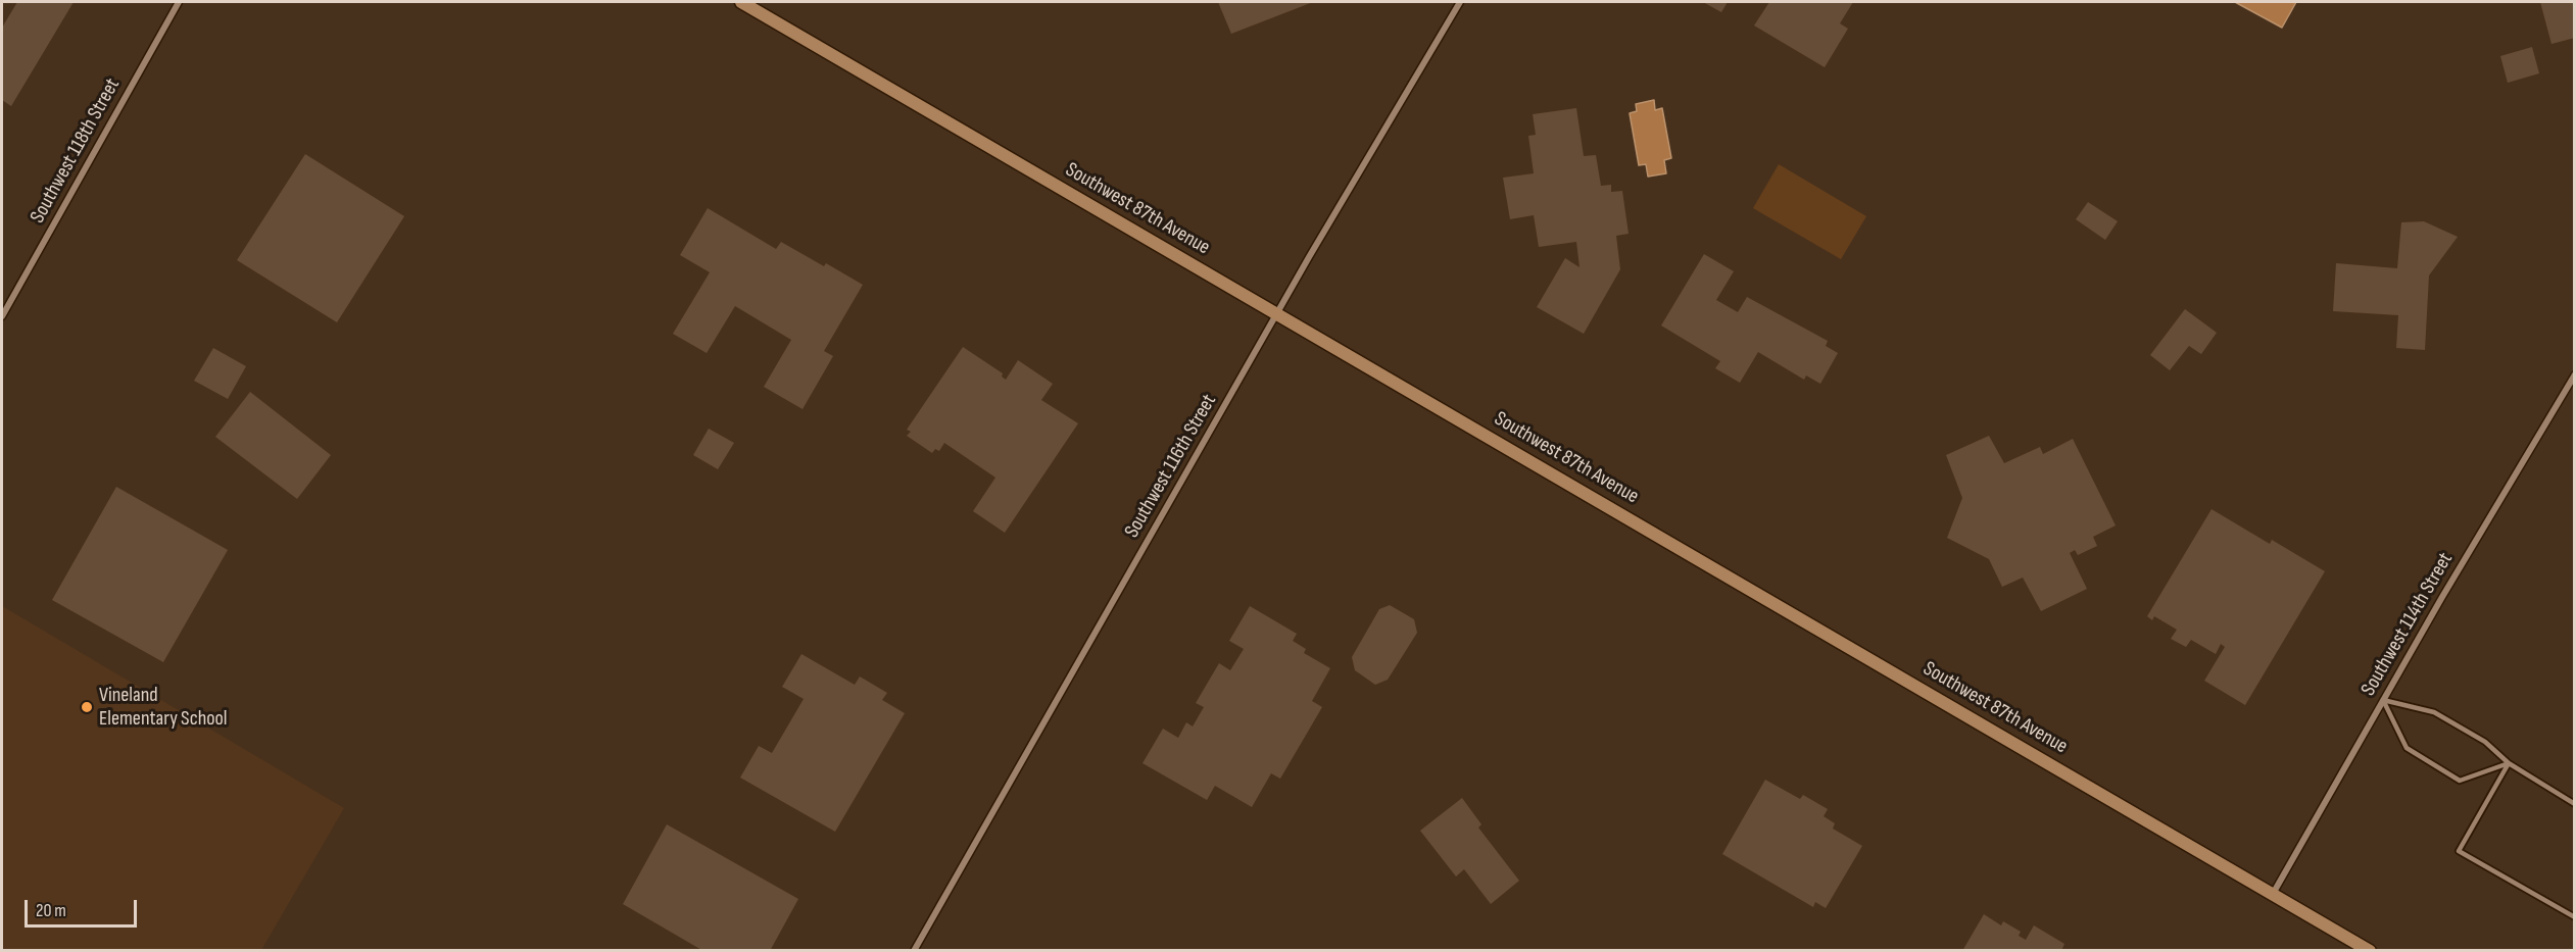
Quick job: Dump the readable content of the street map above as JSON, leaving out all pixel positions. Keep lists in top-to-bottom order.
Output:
{
  "streets": {
    "main road": ["Southwest 87th Avenue"],
    "street": ["Southwest 118th Street", "Southwest 116th Street", "Southwest 114th Street"]
  },
  "crossings": [
    ["Southwest 87th Avenue", "Southwest 116th Street"],
    ["Southwest 87th Avenue", "Southwest 114th Street"]
  ],
  "places": ["Vineland Elementary School"],
  "scale_bar": "20 m"
}
